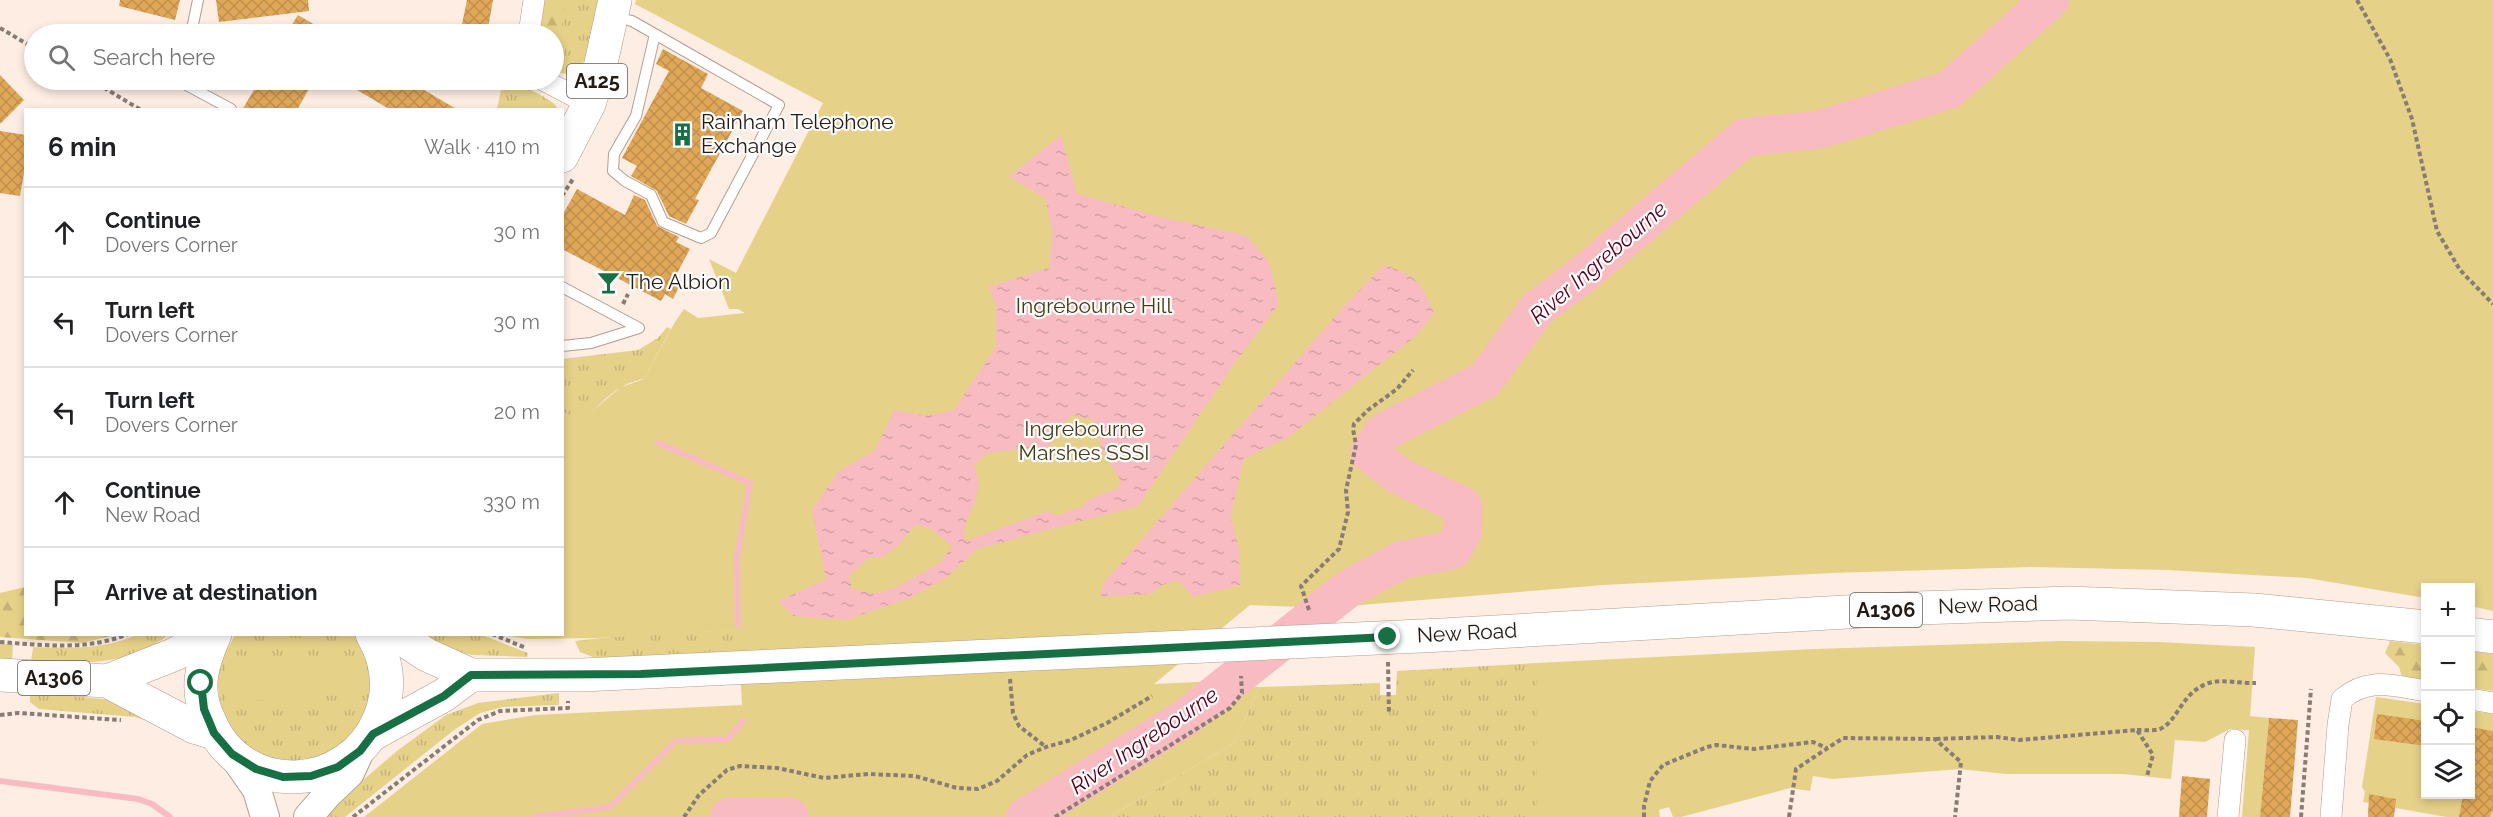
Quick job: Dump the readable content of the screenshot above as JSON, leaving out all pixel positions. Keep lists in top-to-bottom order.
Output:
{
  "streets": {
    "main road": ["A125", "New Road", "A1306"]
  },
  "water": ["River Ingrebourne"],
  "parks": ["Ingrebourne Hill", "Ingrebourne Marshes SSSI"],
  "places": {
    "building": ["Rainham Telephone Exchange"],
    "bar": ["The Albion"]
  },
  "page": {
    "search": "Search here",
    "heading": ["6 min", "Walk · 410 m"],
    "list": [
      ["Continue", "Dovers Corner", "30 m"],
      ["Turn left", "Dovers Corner", "30 m"],
      ["Turn left", "Dovers Corner", "20 m"],
      ["Continue", "New Road", "330 m"],
      "Arrive at destination"
    ],
    "map_buttons": ["+", "−"]
  }
}
